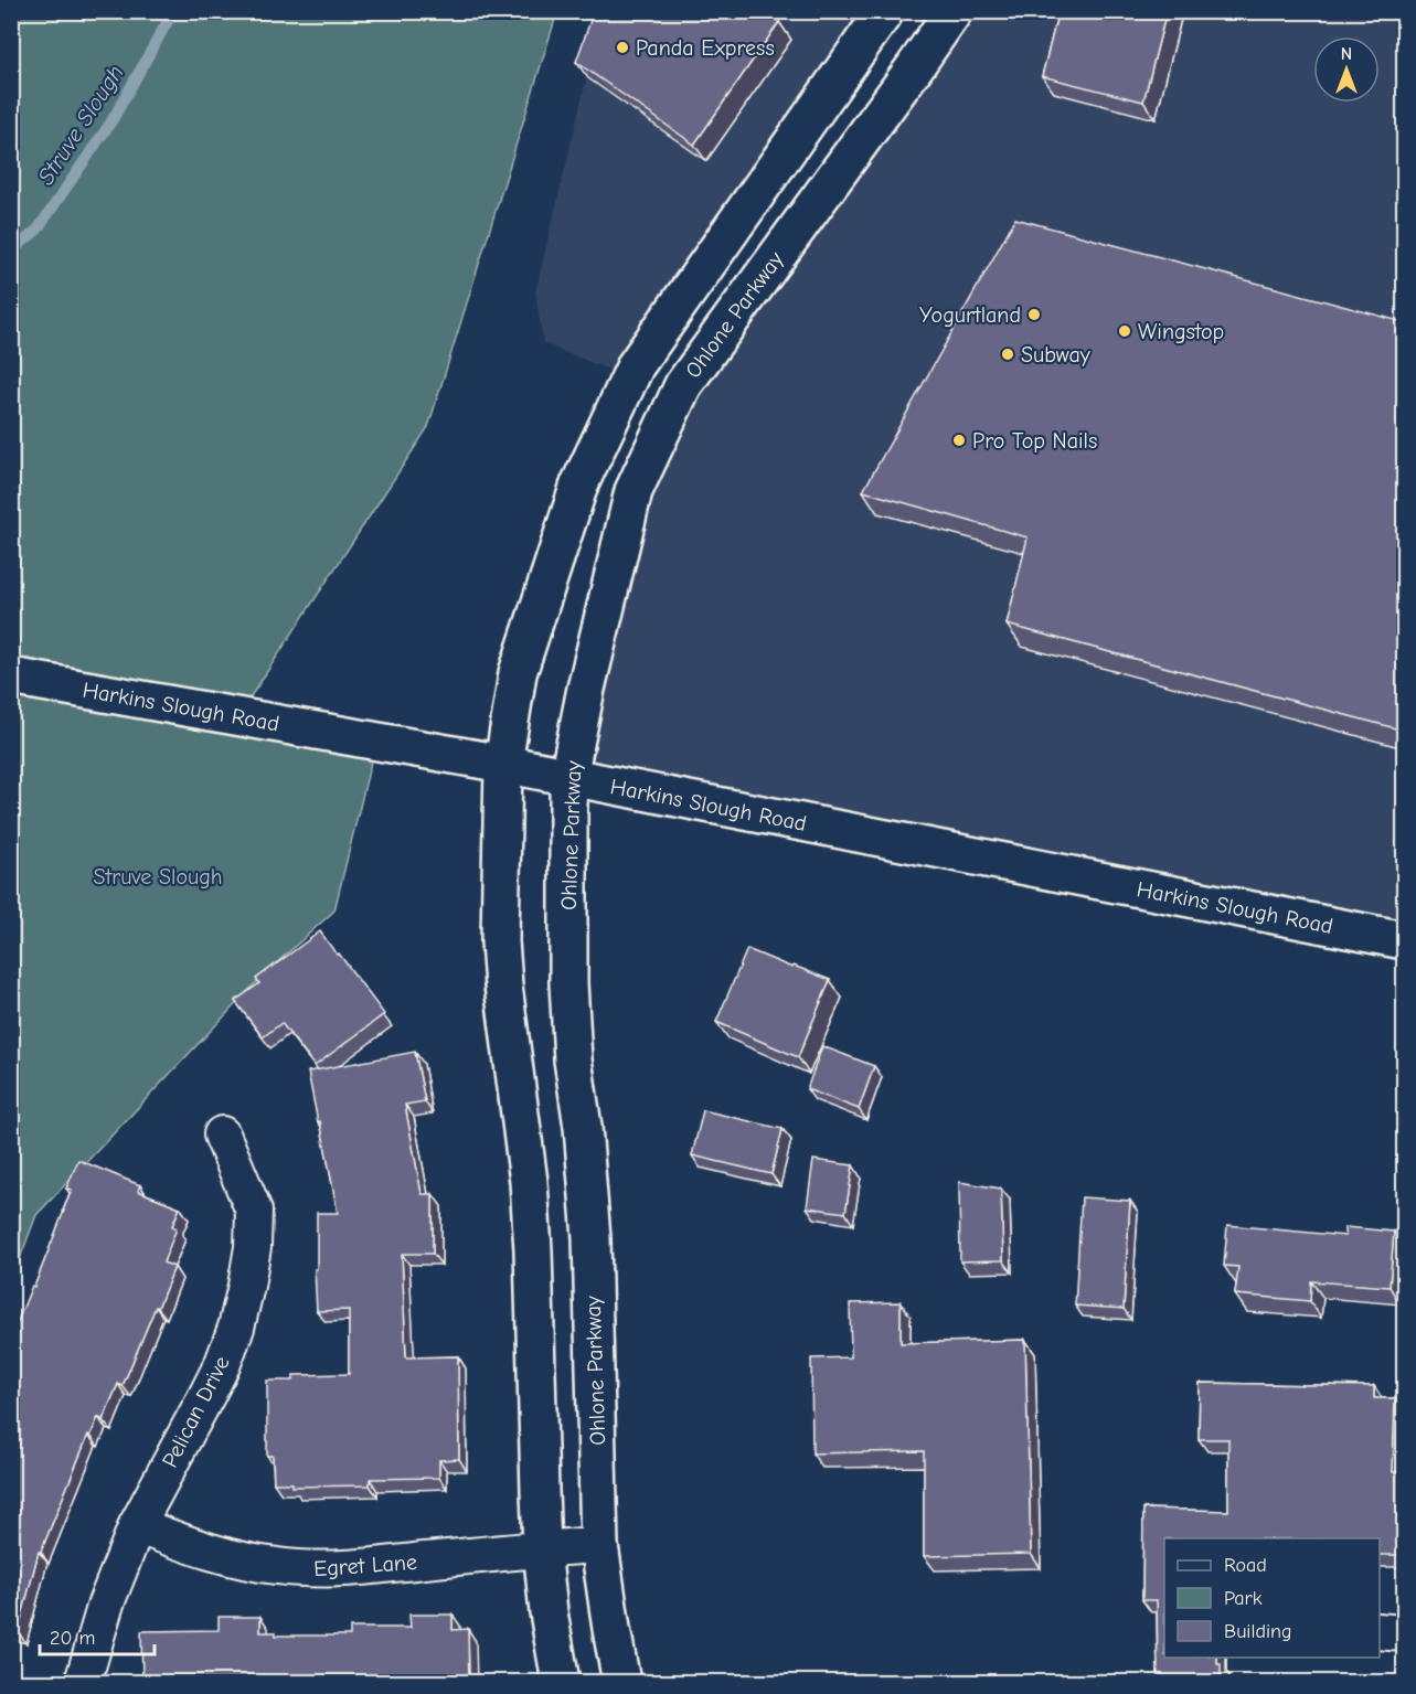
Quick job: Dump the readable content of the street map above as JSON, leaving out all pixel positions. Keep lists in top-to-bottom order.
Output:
{
  "streets": {
    "main road": ["Ohlone Parkway", "Harkins Slough Road"],
    "street": ["Pelican Drive", "Egret Lane"]
  },
  "crossings": [
    ["Ohlone Parkway", "Harkins Slough Road"],
    ["Ohlone Parkway", "Egret Lane"],
    ["Pelican Drive", "Egret Lane"]
  ],
  "water": ["Struve Slough"],
  "parks": ["Struve Slough"],
  "places": [
    "Panda Express",
    "Yogurtland",
    "Wingstop",
    "Subway",
    "Pro Top Nails"
  ],
  "legend": ["Road", "Park", "Building"],
  "scale_bar": "20 m",
  "north": "top"
}
